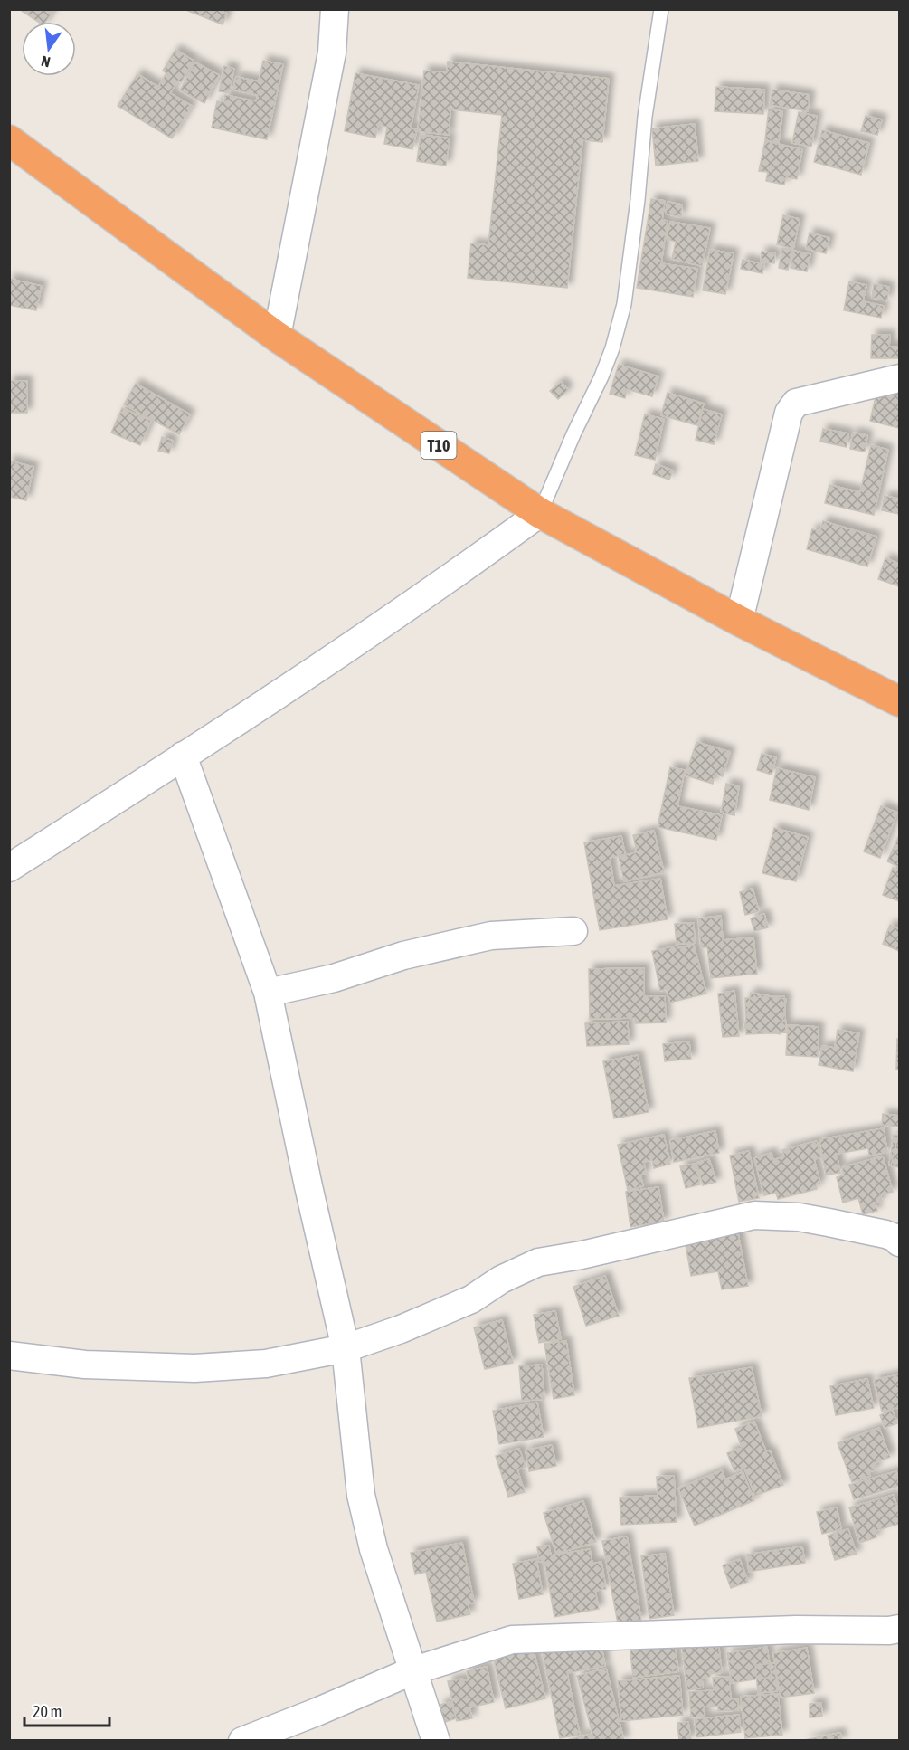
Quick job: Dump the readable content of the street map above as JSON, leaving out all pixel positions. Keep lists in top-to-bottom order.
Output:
{
  "streets": {
    "highway": ["T10"]
  },
  "scale_bar": "20 m",
  "north": "bottom"
}
